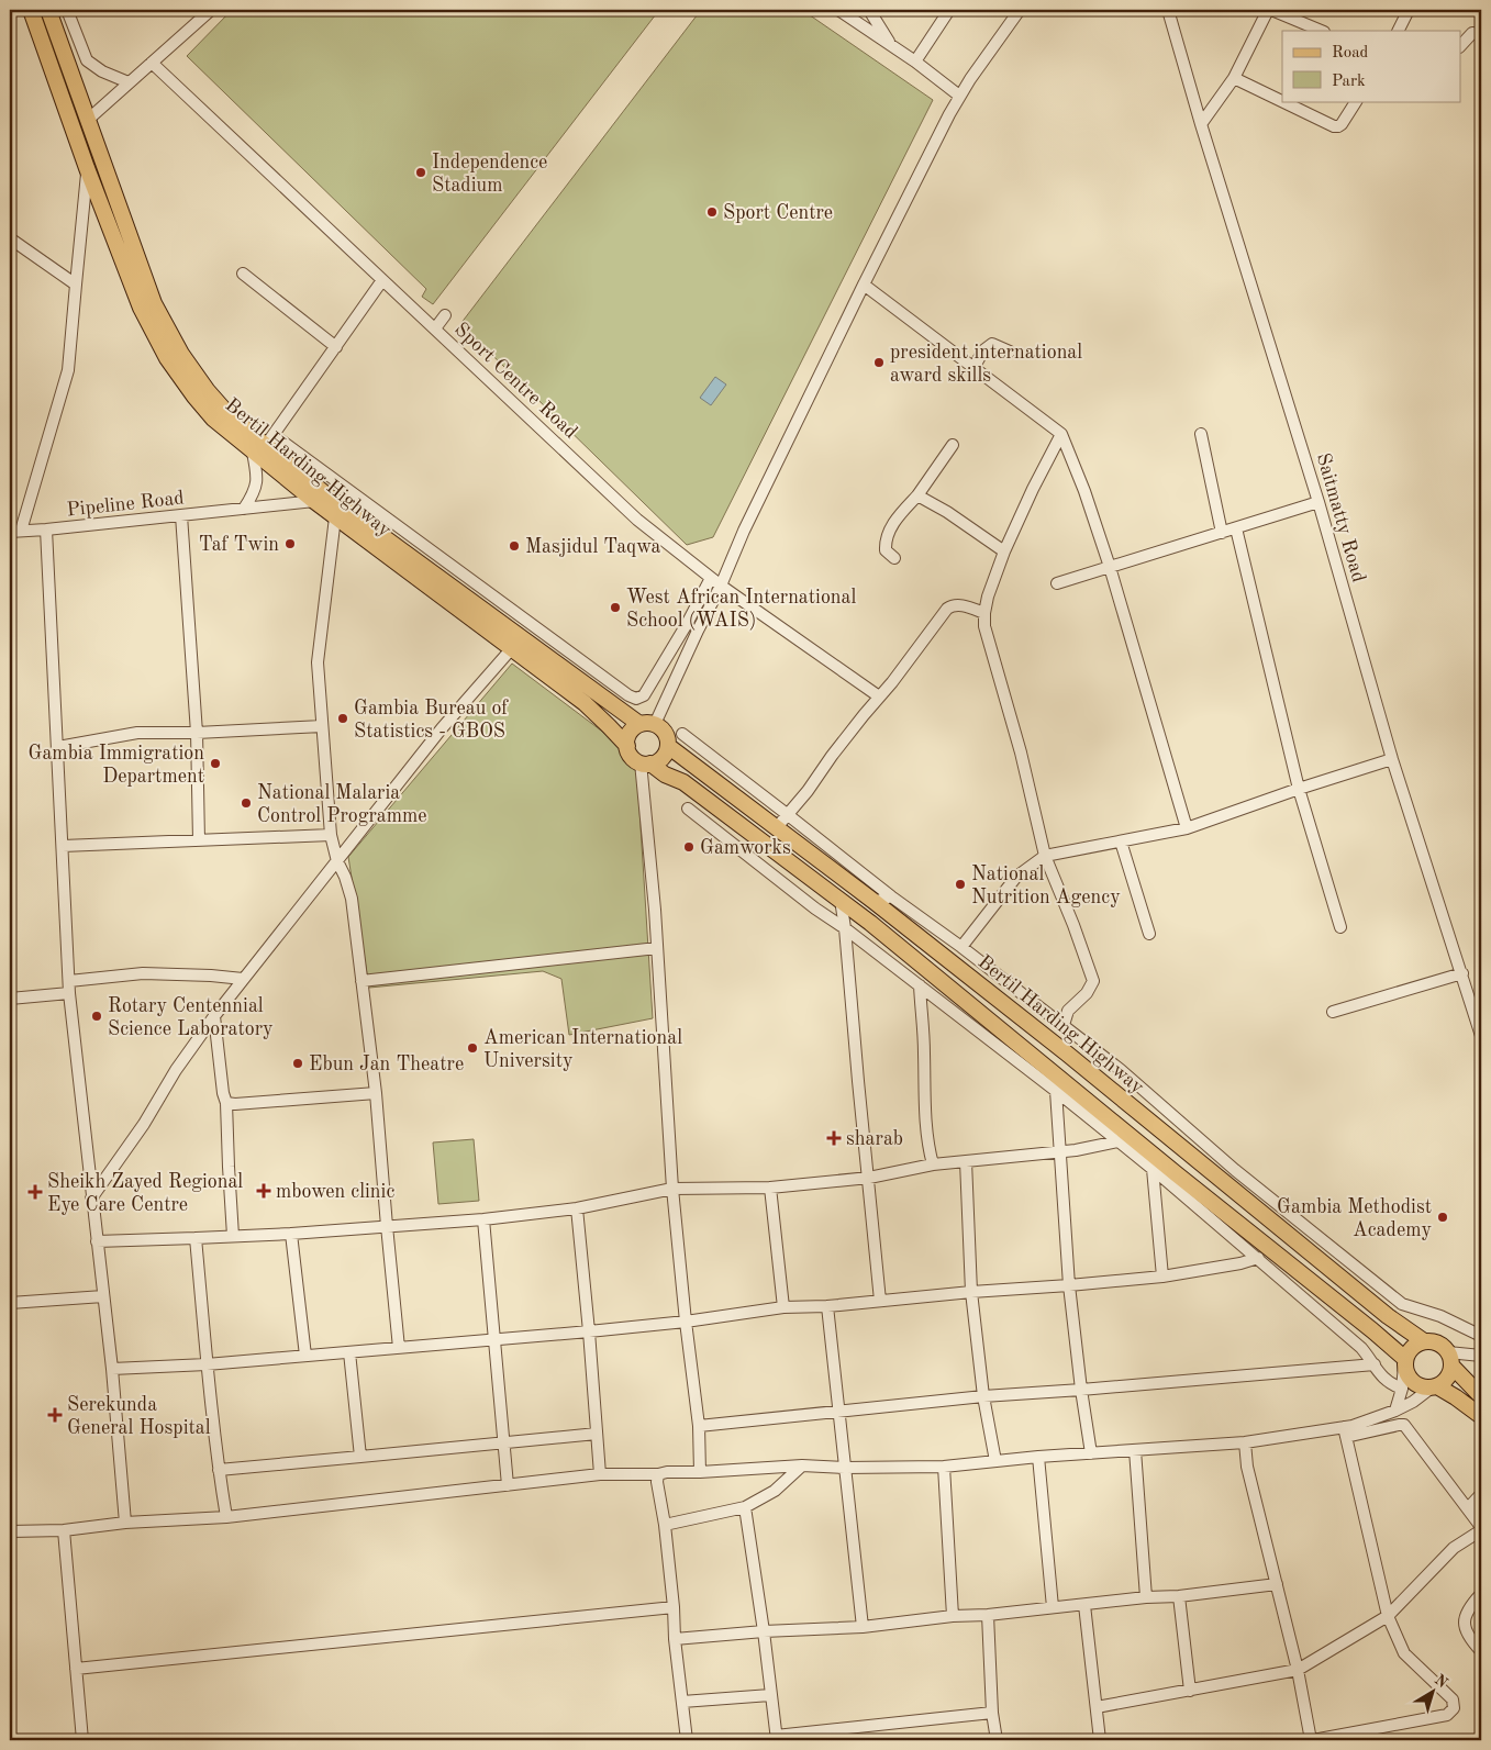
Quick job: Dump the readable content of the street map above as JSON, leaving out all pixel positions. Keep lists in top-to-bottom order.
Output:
{
  "streets": {
    "main road": ["Bertil Harding Highway"],
    "street": ["Sport Centre Road", "Pipeline Road", "Saitmatty Road"]
  },
  "crossings": [
    ["Bertil Harding Highway", "Pipeline Road"]
  ],
  "places": {
    "other": [
      "Independence Stadium",
      "Sport Centre",
      "president international award skills",
      "Taf Twin",
      "Masjidul Taqwa",
      "West African International School (WAIS)",
      "Gambia Bureau of Statistics - GBOS",
      "Gambia Immigration Department",
      "National Malaria Control Programme",
      "Gamworks",
      "National Nutrition Agency",
      "Rotary Centennial Science Laboratory",
      "American International University",
      "Ebun Jan Theatre",
      "Gambia Methodist Academy"
    ],
    "health": [
      "sharab",
      "mbowen clinic",
      "Sheikh Zayed Regional Eye Care Centre",
      "Serekunda General Hospital"
    ]
  },
  "legend": ["Road", "Park"],
  "north": "top right"
}
